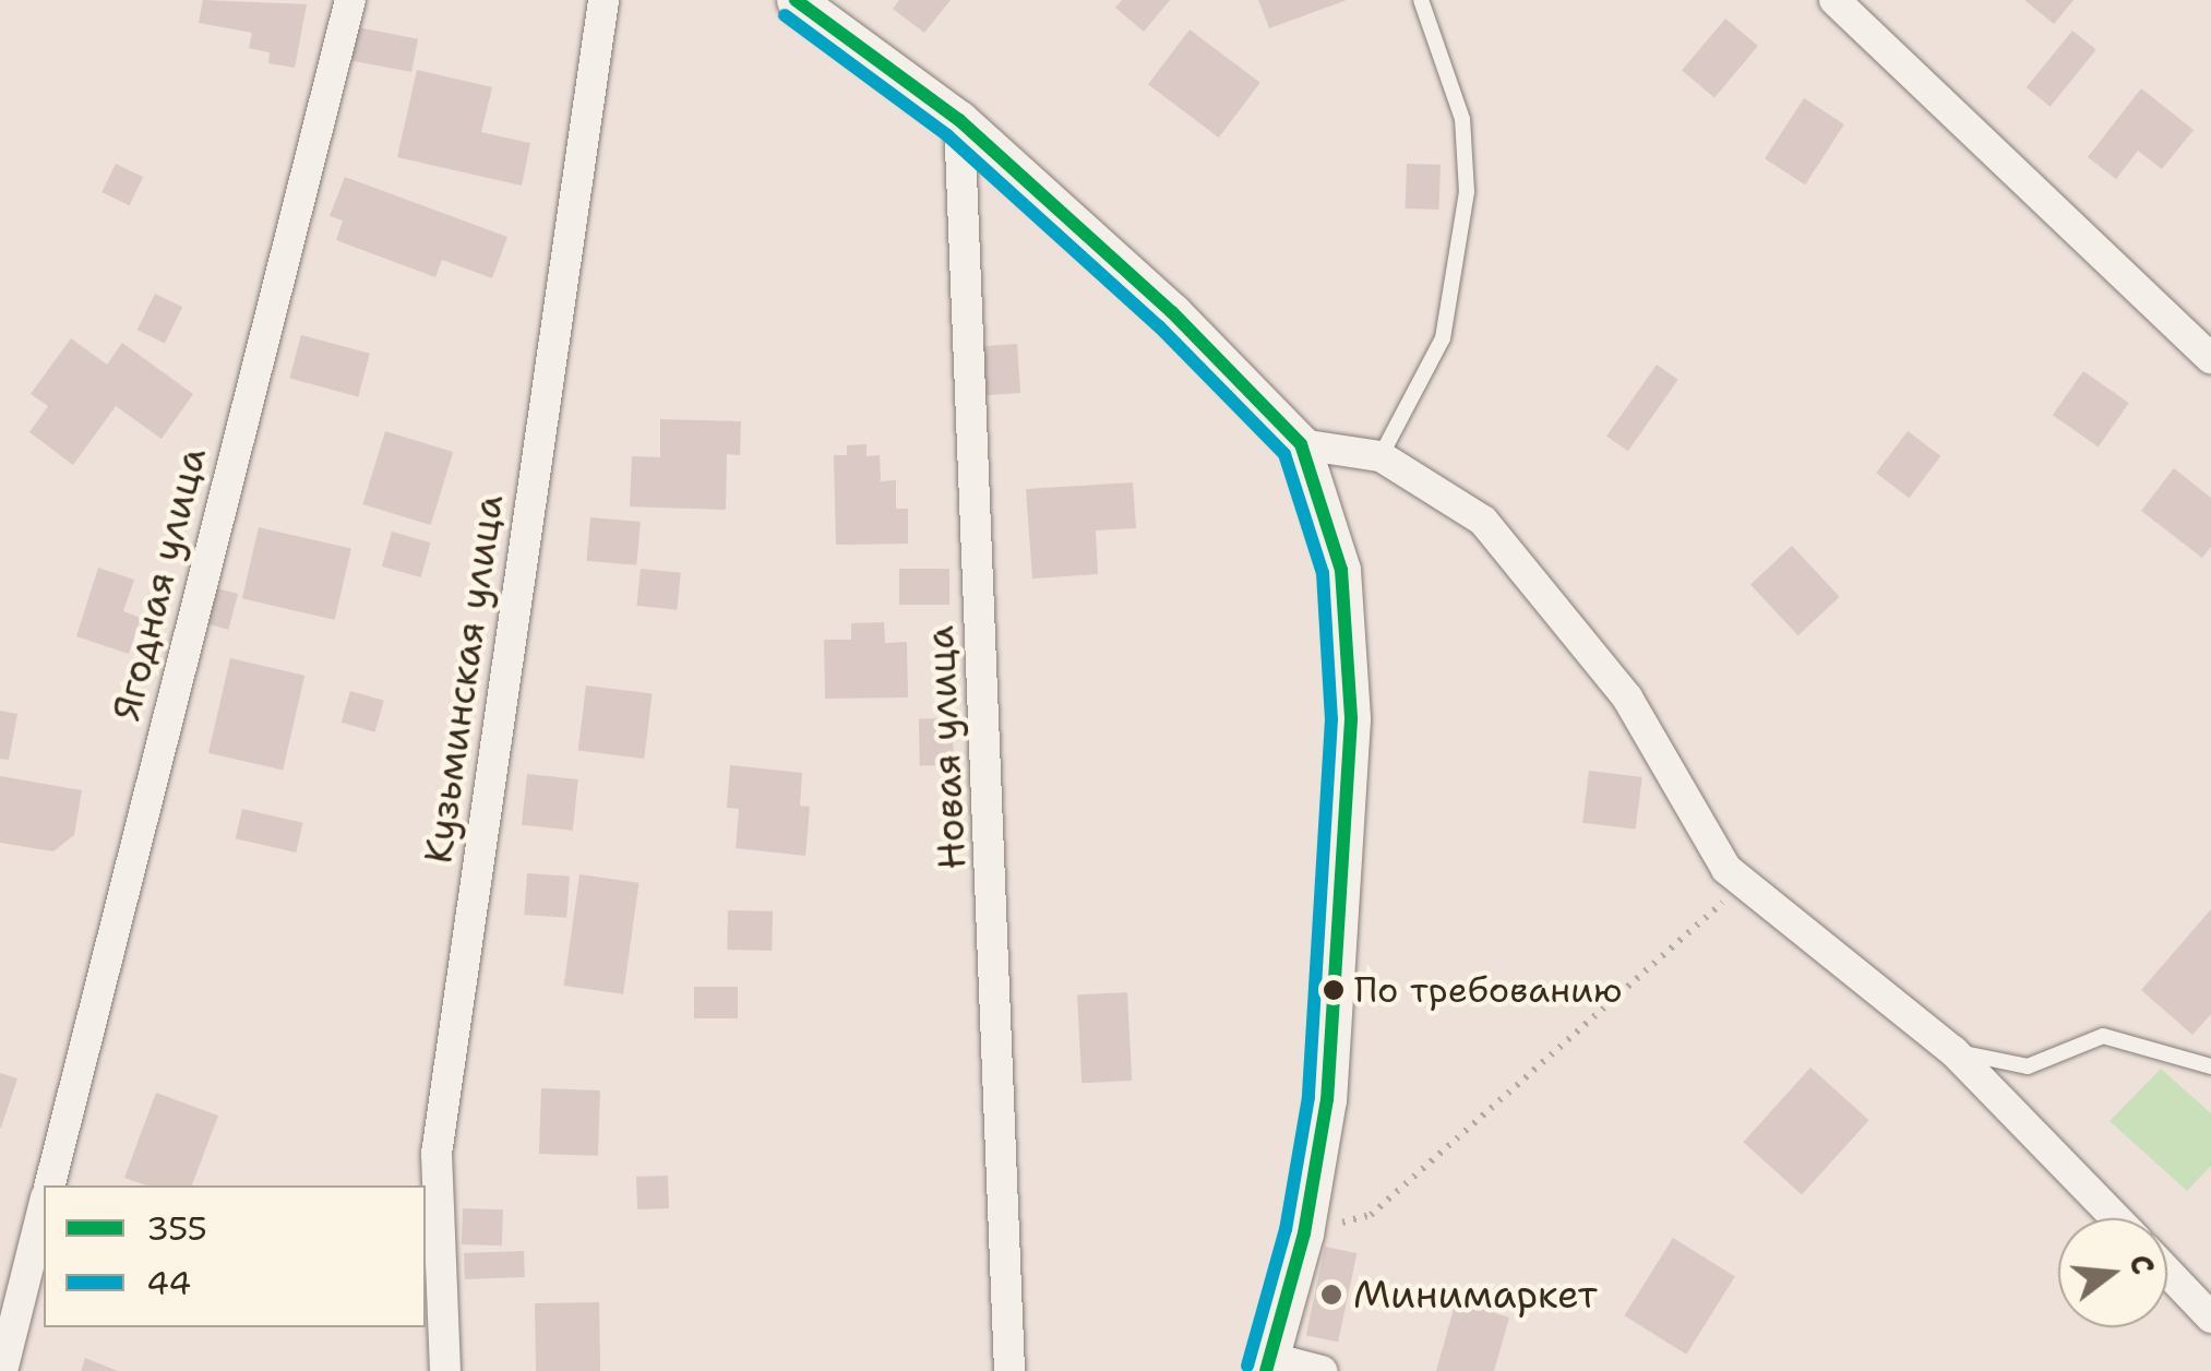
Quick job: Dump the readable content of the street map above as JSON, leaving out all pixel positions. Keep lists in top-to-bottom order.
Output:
{
  "streets": {
    "street": ["Ягодная улица", "Кузьминская улица", "Новая улица"]
  },
  "places": ["По требованию", "Минимаркет"],
  "lines": ["transit line 355", "transit line 44"],
  "legend": ["355", "44"],
  "north": "right"
}
